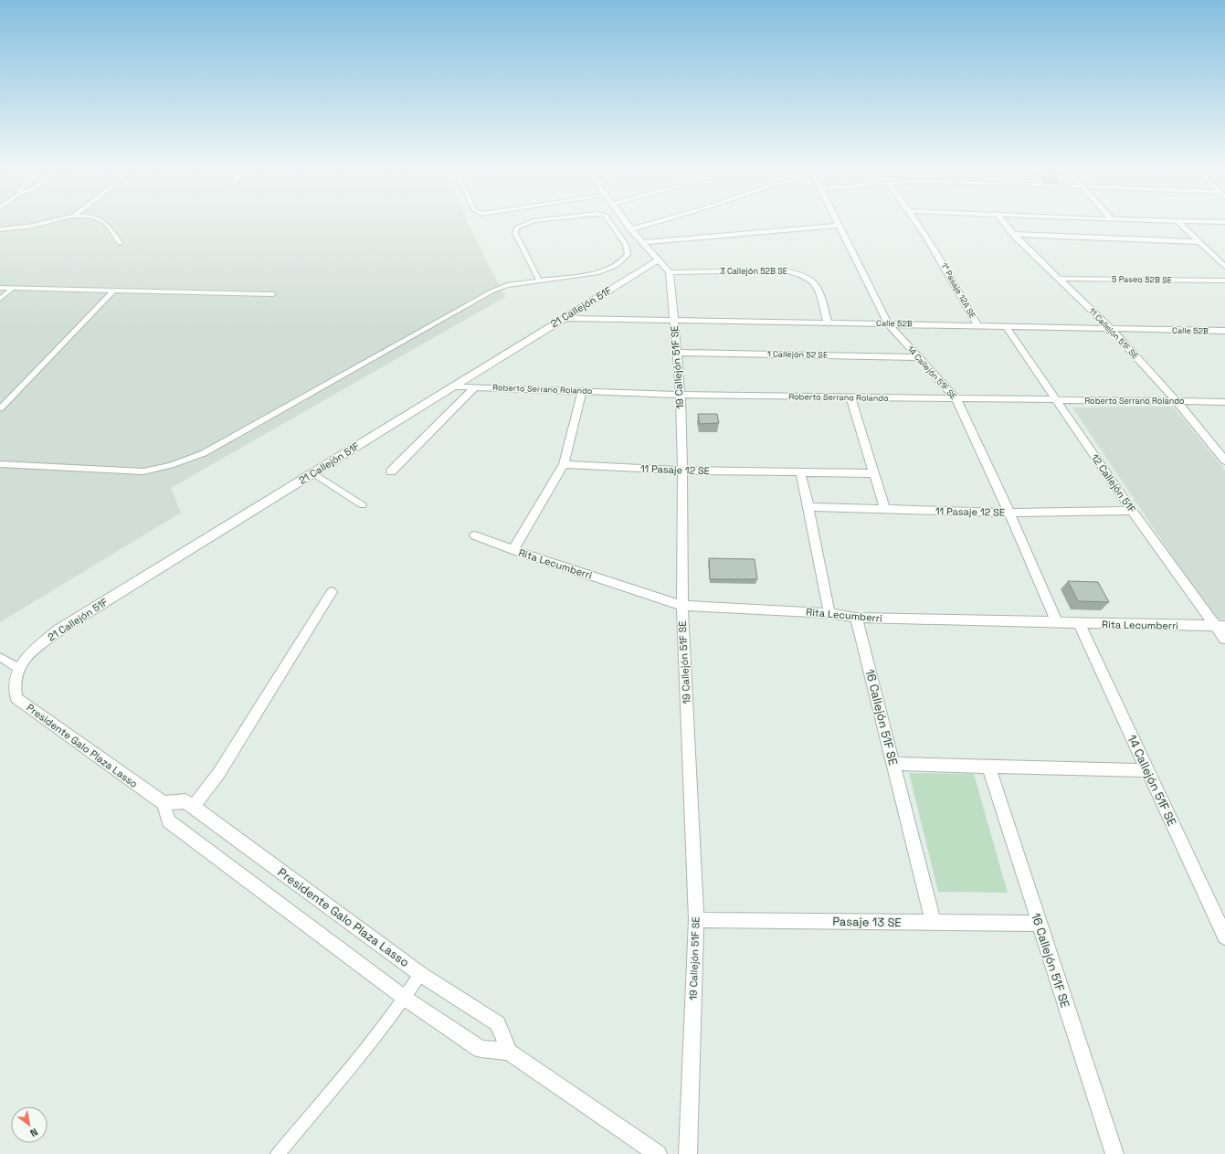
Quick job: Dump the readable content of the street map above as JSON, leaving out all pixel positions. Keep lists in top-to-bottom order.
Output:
{
  "streets": {
    "street": [
      "3 Callejón 52B SE",
      "5 Paseo 52B SE",
      "1° Pasaje 12A SE",
      "21 Callejón 51F",
      "Calle 52B",
      "11 Callejón 51F SE",
      "1 Callejón 52 SE",
      "19 Callejón 51F SE",
      "14 Callejón 51F SE",
      "Roberto Serrano Rolando",
      "11 Pasaje 12 SE",
      "12 Callejón 51F",
      "Rita Lecumberri",
      "16 Callejón 51F SE",
      "Presidente Galo Plaza Lasso",
      "Pasaje 13 SE"
    ]
  },
  "crossings": [
    ["3 Callejón 52B SE", "Calle 52B"],
    ["3 Callejón 52B SE", "19 Callejón 51F SE"],
    ["5 Paseo 52B SE", "11 Callejón 51F SE"],
    ["1° Pasaje 12A SE", "Calle 52B"],
    ["21 Callejón 51F", "Calle 52B"],
    ["21 Callejón 51F", "Roberto Serrano Rolando"],
    ["21 Callejón 51F", "Presidente Galo Plaza Lasso"],
    ["Calle 52B", "11 Callejón 51F SE"],
    ["Calle 52B", "19 Callejón 51F SE"],
    ["Calle 52B", "14 Callejón 51F SE"],
    ["Calle 52B", "12 Callejón 51F"],
    ["11 Callejón 51F SE", "Roberto Serrano Rolando"],
    ["1 Callejón 52 SE", "19 Callejón 51F SE"],
    ["1 Callejón 52 SE", "14 Callejón 51F SE"],
    ["19 Callejón 51F SE", "Roberto Serrano Rolando"],
    ["19 Callejón 51F SE", "11 Pasaje 12 SE"],
    ["19 Callejón 51F SE", "Rita Lecumberri"],
    ["19 Callejón 51F SE", "Pasaje 13 SE"],
    ["14 Callejón 51F SE", "Roberto Serrano Rolando"],
    ["14 Callejón 51F SE", "11 Pasaje 12 SE"],
    ["14 Callejón 51F SE", "Rita Lecumberri"],
    ["Roberto Serrano Rolando", "12 Callejón 51F"],
    ["11 Pasaje 12 SE", "12 Callejón 51F"],
    ["12 Callejón 51F", "Rita Lecumberri"],
    ["Rita Lecumberri", "16 Callejón 51F SE"],
    ["16 Callejón 51F SE", "Pasaje 13 SE"]
  ],
  "north": "bottom right"
}
